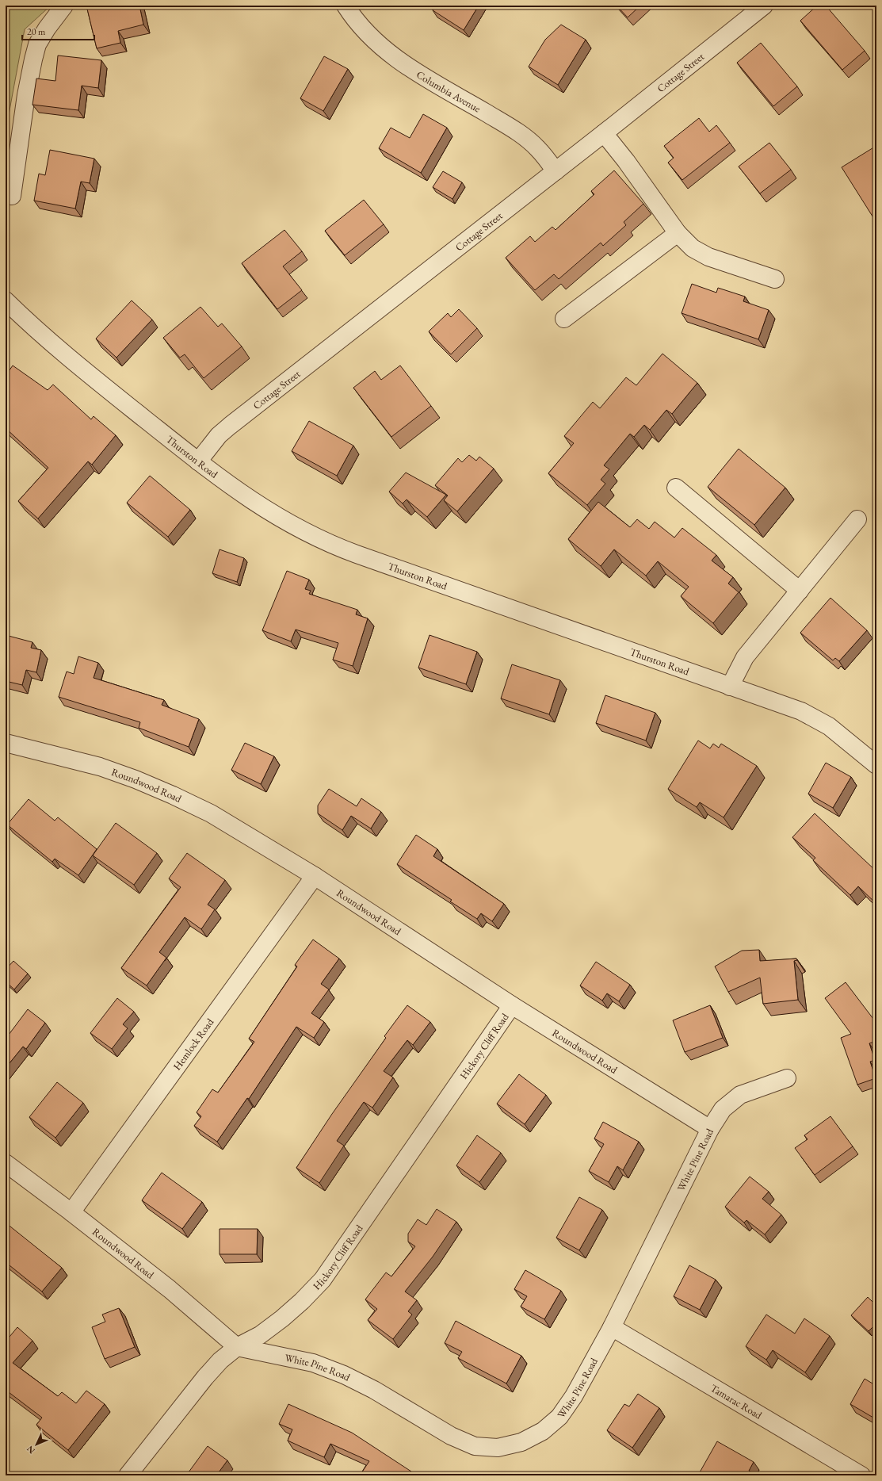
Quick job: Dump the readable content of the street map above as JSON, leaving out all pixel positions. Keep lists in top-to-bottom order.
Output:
{
  "streets": {
    "street": [
      "Cottage Street",
      "Columbia Avenue",
      "Thurston Road",
      "Roundwood Road",
      "Hemlock Road",
      "Hickory Cliff Road",
      "White Pine Road",
      "Tamarac Road"
    ]
  },
  "crossings": [
    ["Cottage Street", "Columbia Avenue"],
    ["Cottage Street", "Thurston Road"],
    ["Roundwood Road", "Hemlock Road"],
    ["Roundwood Road", "Hickory Cliff Road"],
    ["Roundwood Road", "White Pine Road"],
    ["Hickory Cliff Road", "White Pine Road"],
    ["White Pine Road", "Tamarac Road"]
  ],
  "scale_bar": "20 m",
  "north": "bottom left"
}
